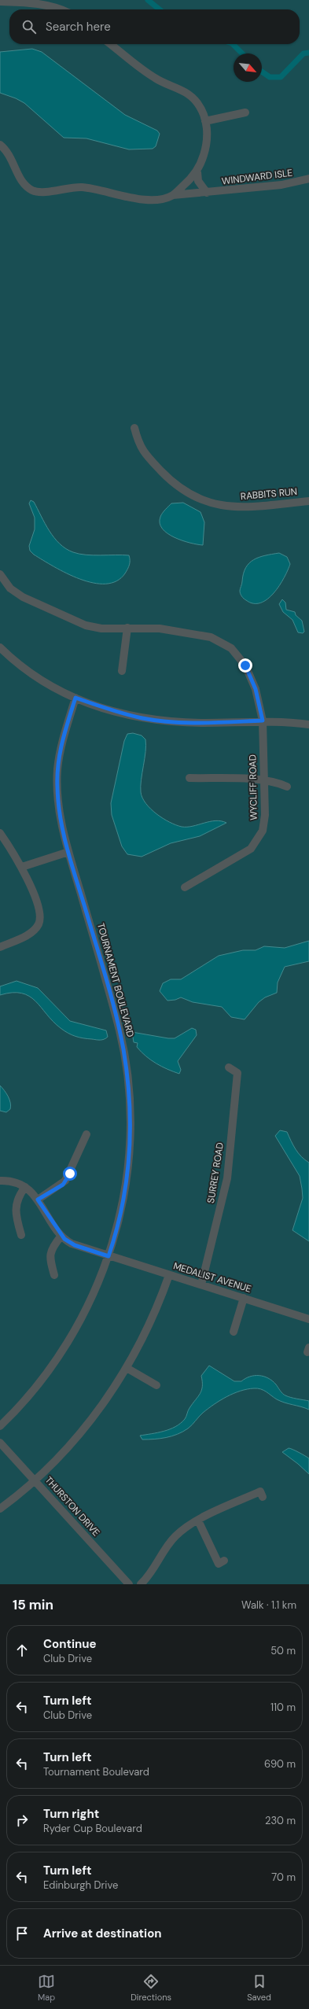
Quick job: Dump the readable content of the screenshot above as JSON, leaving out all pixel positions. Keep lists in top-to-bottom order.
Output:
{
  "streets": {
    "street": [
      "WINDWARD ISLE",
      "RABBITS RUN",
      "WYCLIFF ROAD",
      "TOURNAMENT BOULEVARD",
      "SURREY ROAD",
      "MEDALIST AVENUE",
      "THURSTON DRIVE"
    ]
  },
  "crossings": [
    ["TOURNAMENT BOULEVARD", "MEDALIST AVENUE"],
    ["SURREY ROAD", "MEDALIST AVENUE"]
  ],
  "north": "bottom right",
  "page": {
    "search": "Search here",
    "heading": ["15 min", "Walk · 1.1 km"],
    "list": [
      ["Continue", "Club Drive", "50 m"],
      ["Turn left", "Club Drive", "110 m"],
      ["Turn left", "Tournament Boulevard", "690 m"],
      ["Turn right", "Ryder Cup Boulevard", "230 m"],
      ["Turn left", "Edinburgh Drive", "70 m"],
      "Arrive at destination"
    ],
    "nav": ["Map", "Directions", "Saved"]
  }
}
